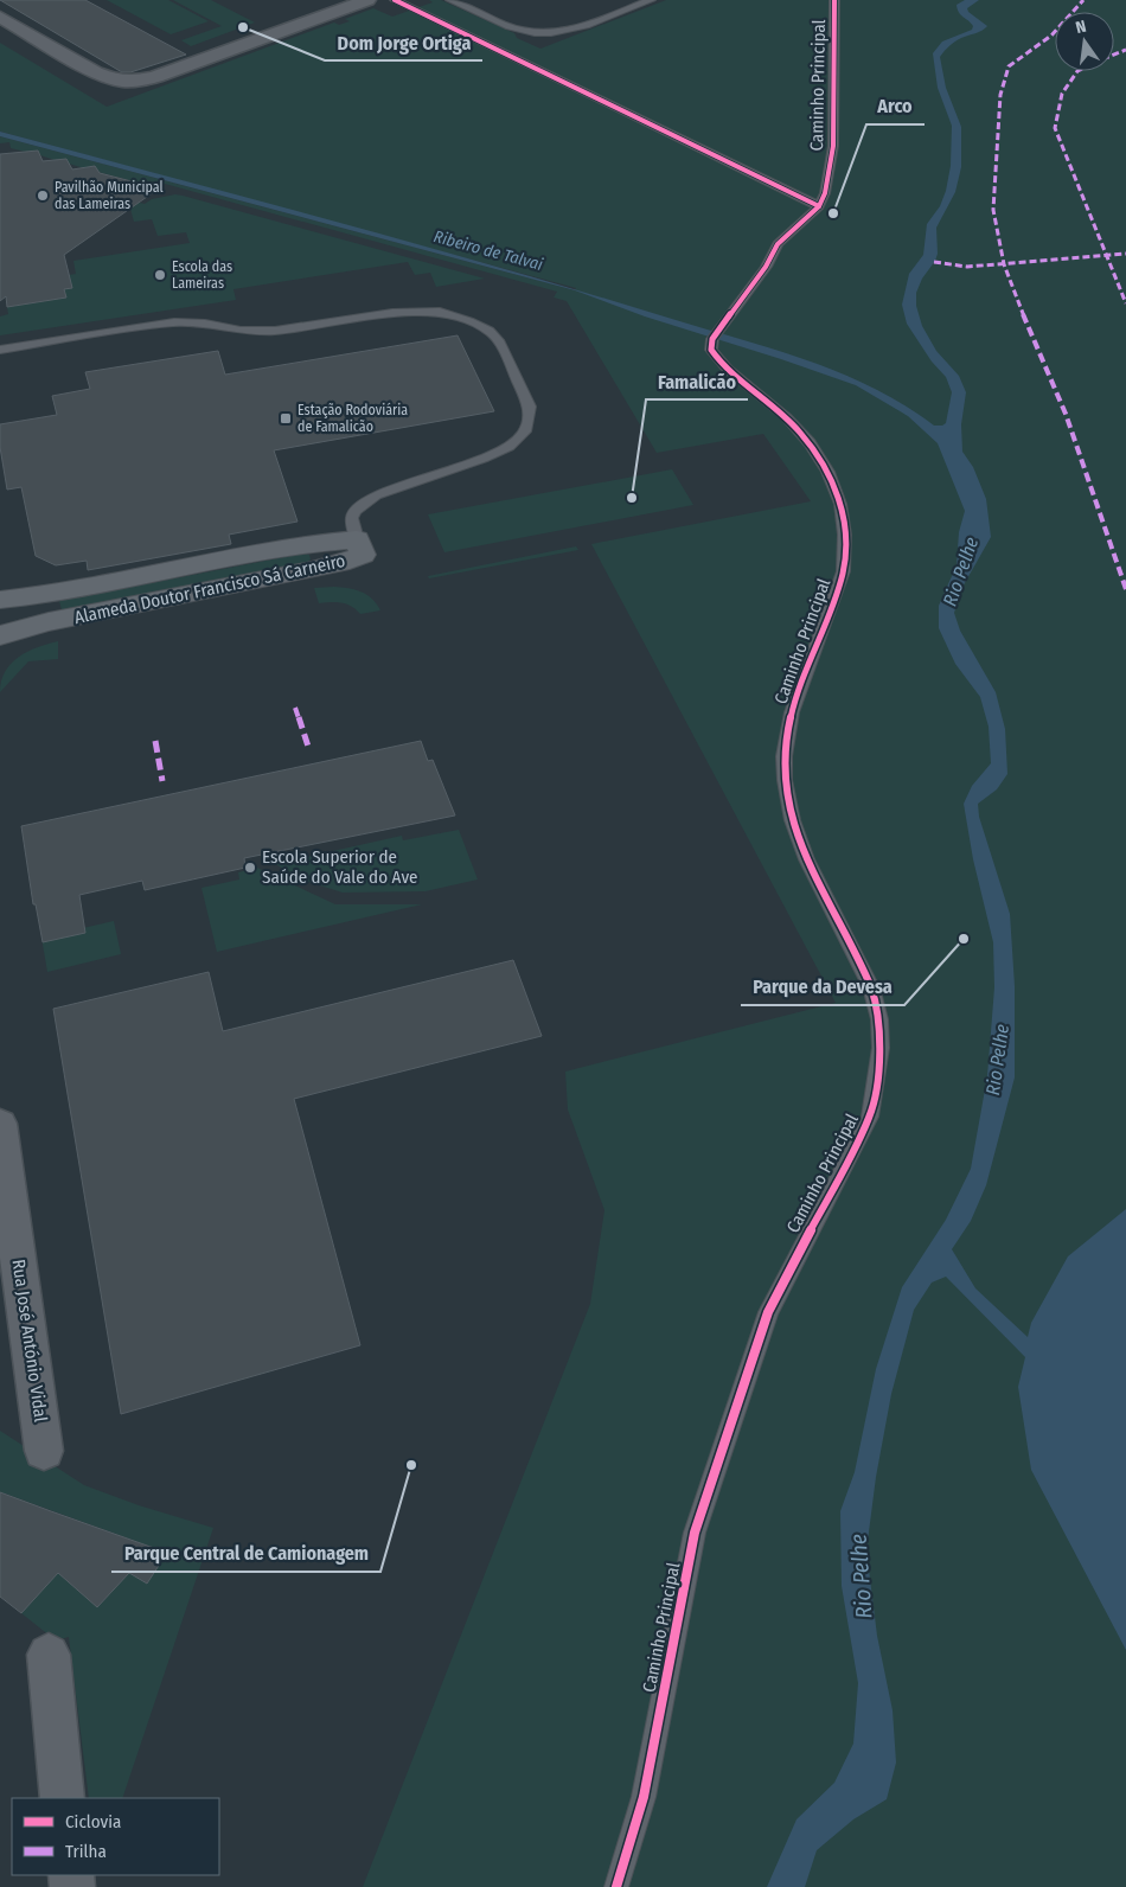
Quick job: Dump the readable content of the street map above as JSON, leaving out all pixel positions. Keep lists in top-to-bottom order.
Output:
{
  "streets": {
    "street": ["Alameda Doutor Francisco Sá Carneiro", "Rua José António Vidal"],
    "lane": ["Caminho Principal"]
  },
  "water": ["Ribeiro de Talvai", "Rio Pelhe"],
  "places": {
    "other": [
      "Dom Jorge Ortiga",
      "Pavilhão Municipal das Lameiras",
      "Arco",
      "Escola das Lameiras",
      "Famalicão",
      "Escola Superior de Saúde do Vale do Ave",
      "Parque da Devesa",
      "Parque Central de Camionagem"
    ],
    "transit": ["Estação Rodoviária de Famalicão"]
  },
  "legend": ["Ciclovia", "Trilha"],
  "north": "top"
}
